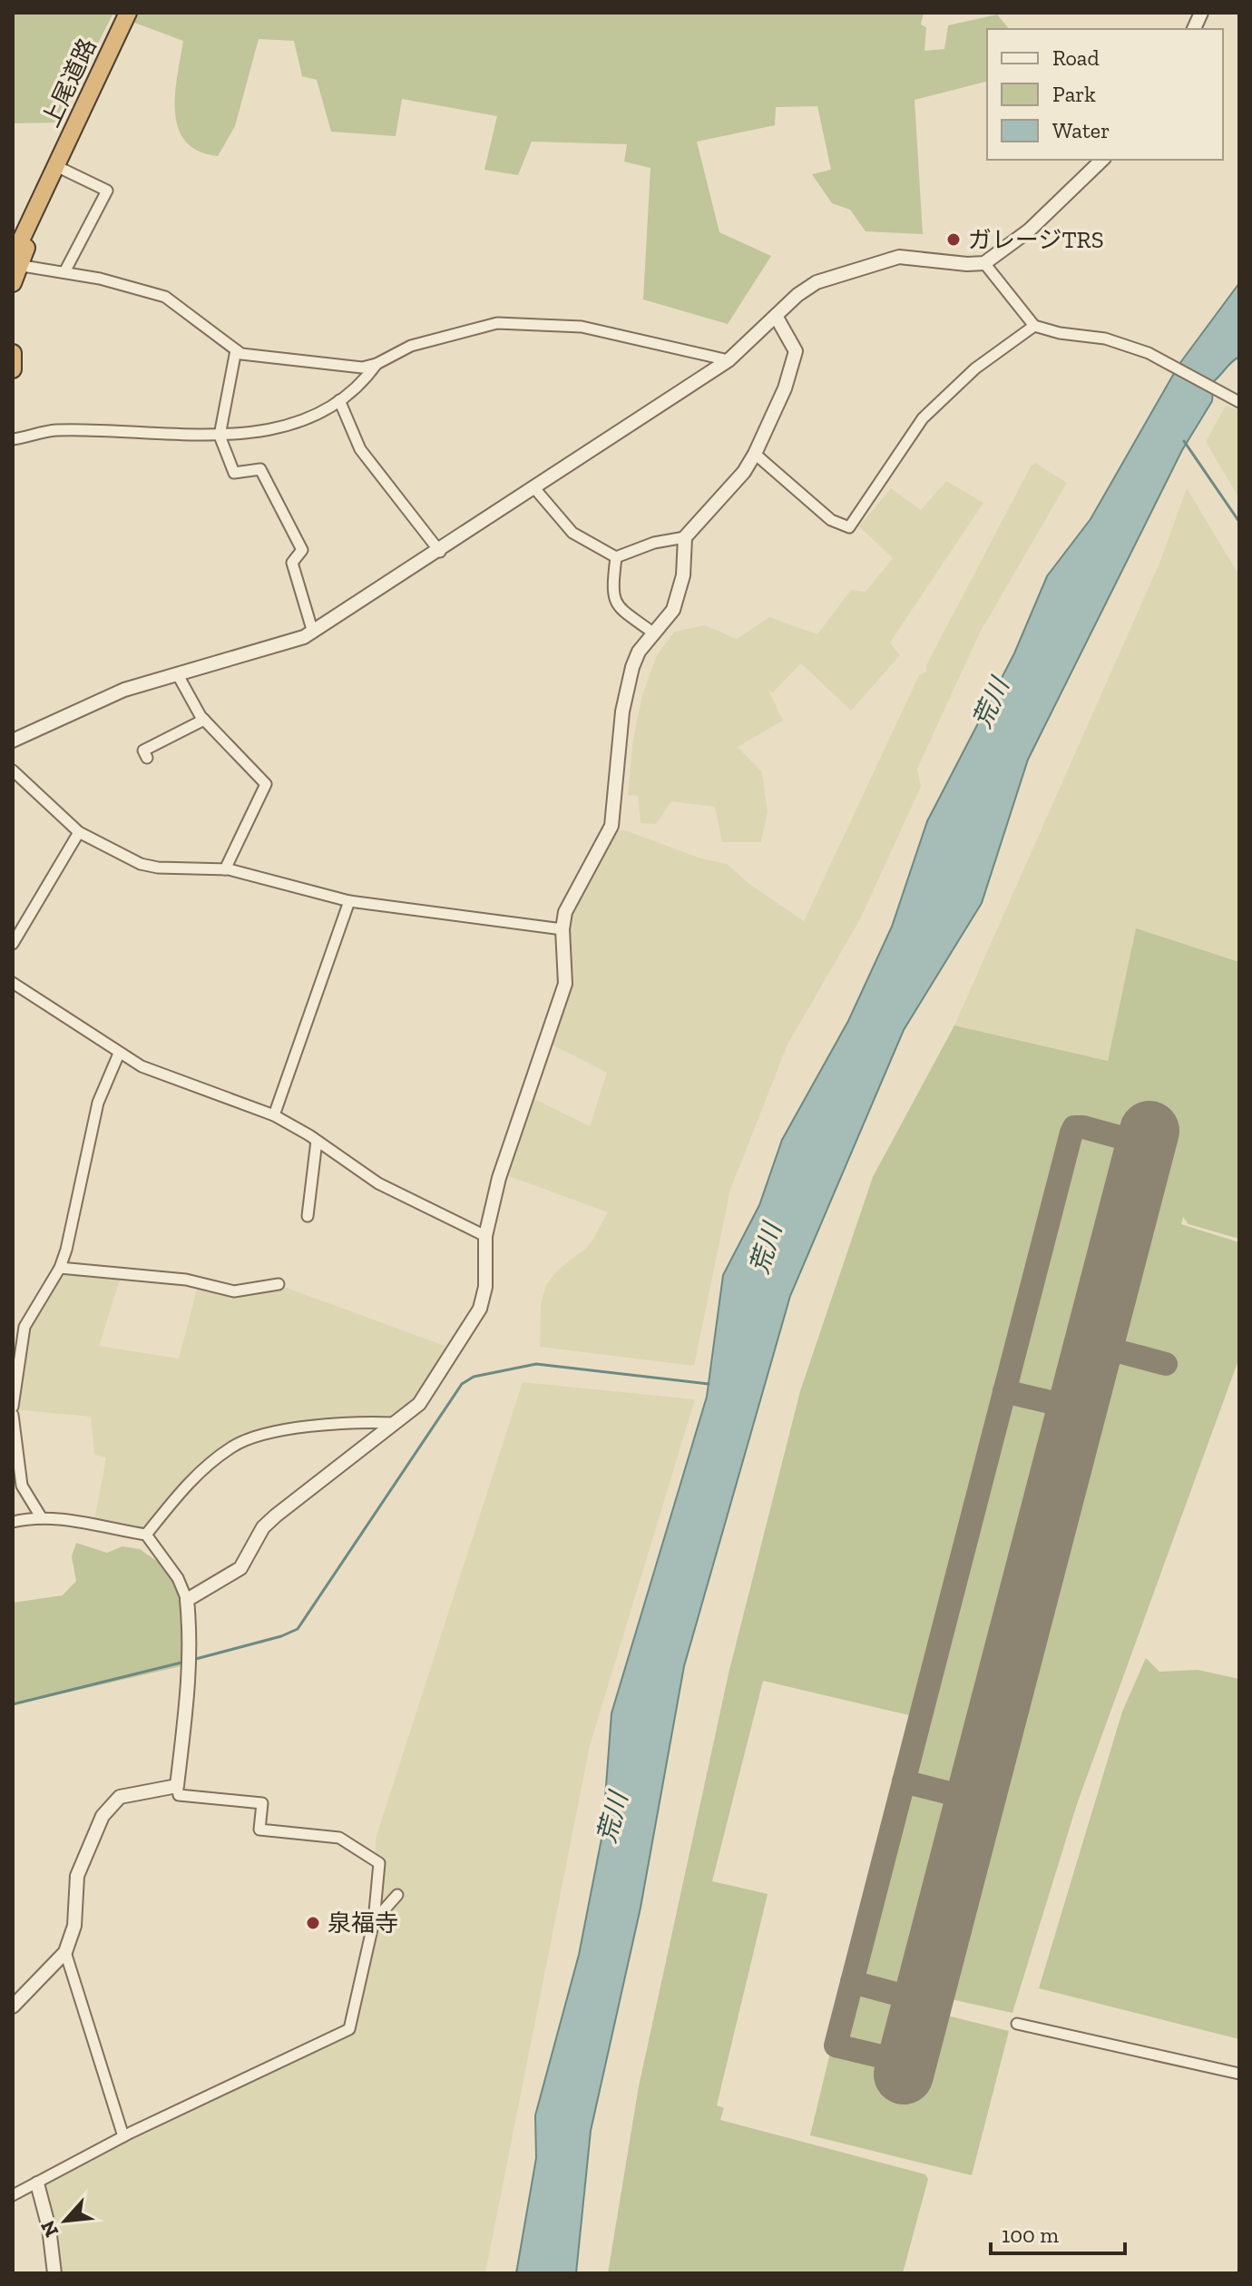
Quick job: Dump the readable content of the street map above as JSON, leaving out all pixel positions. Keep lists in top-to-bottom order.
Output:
{
  "streets": {
    "highway": ["上尾道路"]
  },
  "water": ["荒川"],
  "places": ["ガレージTRS", "泉福寺"],
  "legend": ["Road", "Park", "Water"],
  "scale_bar": "100 m",
  "north": "bottom left"
}
